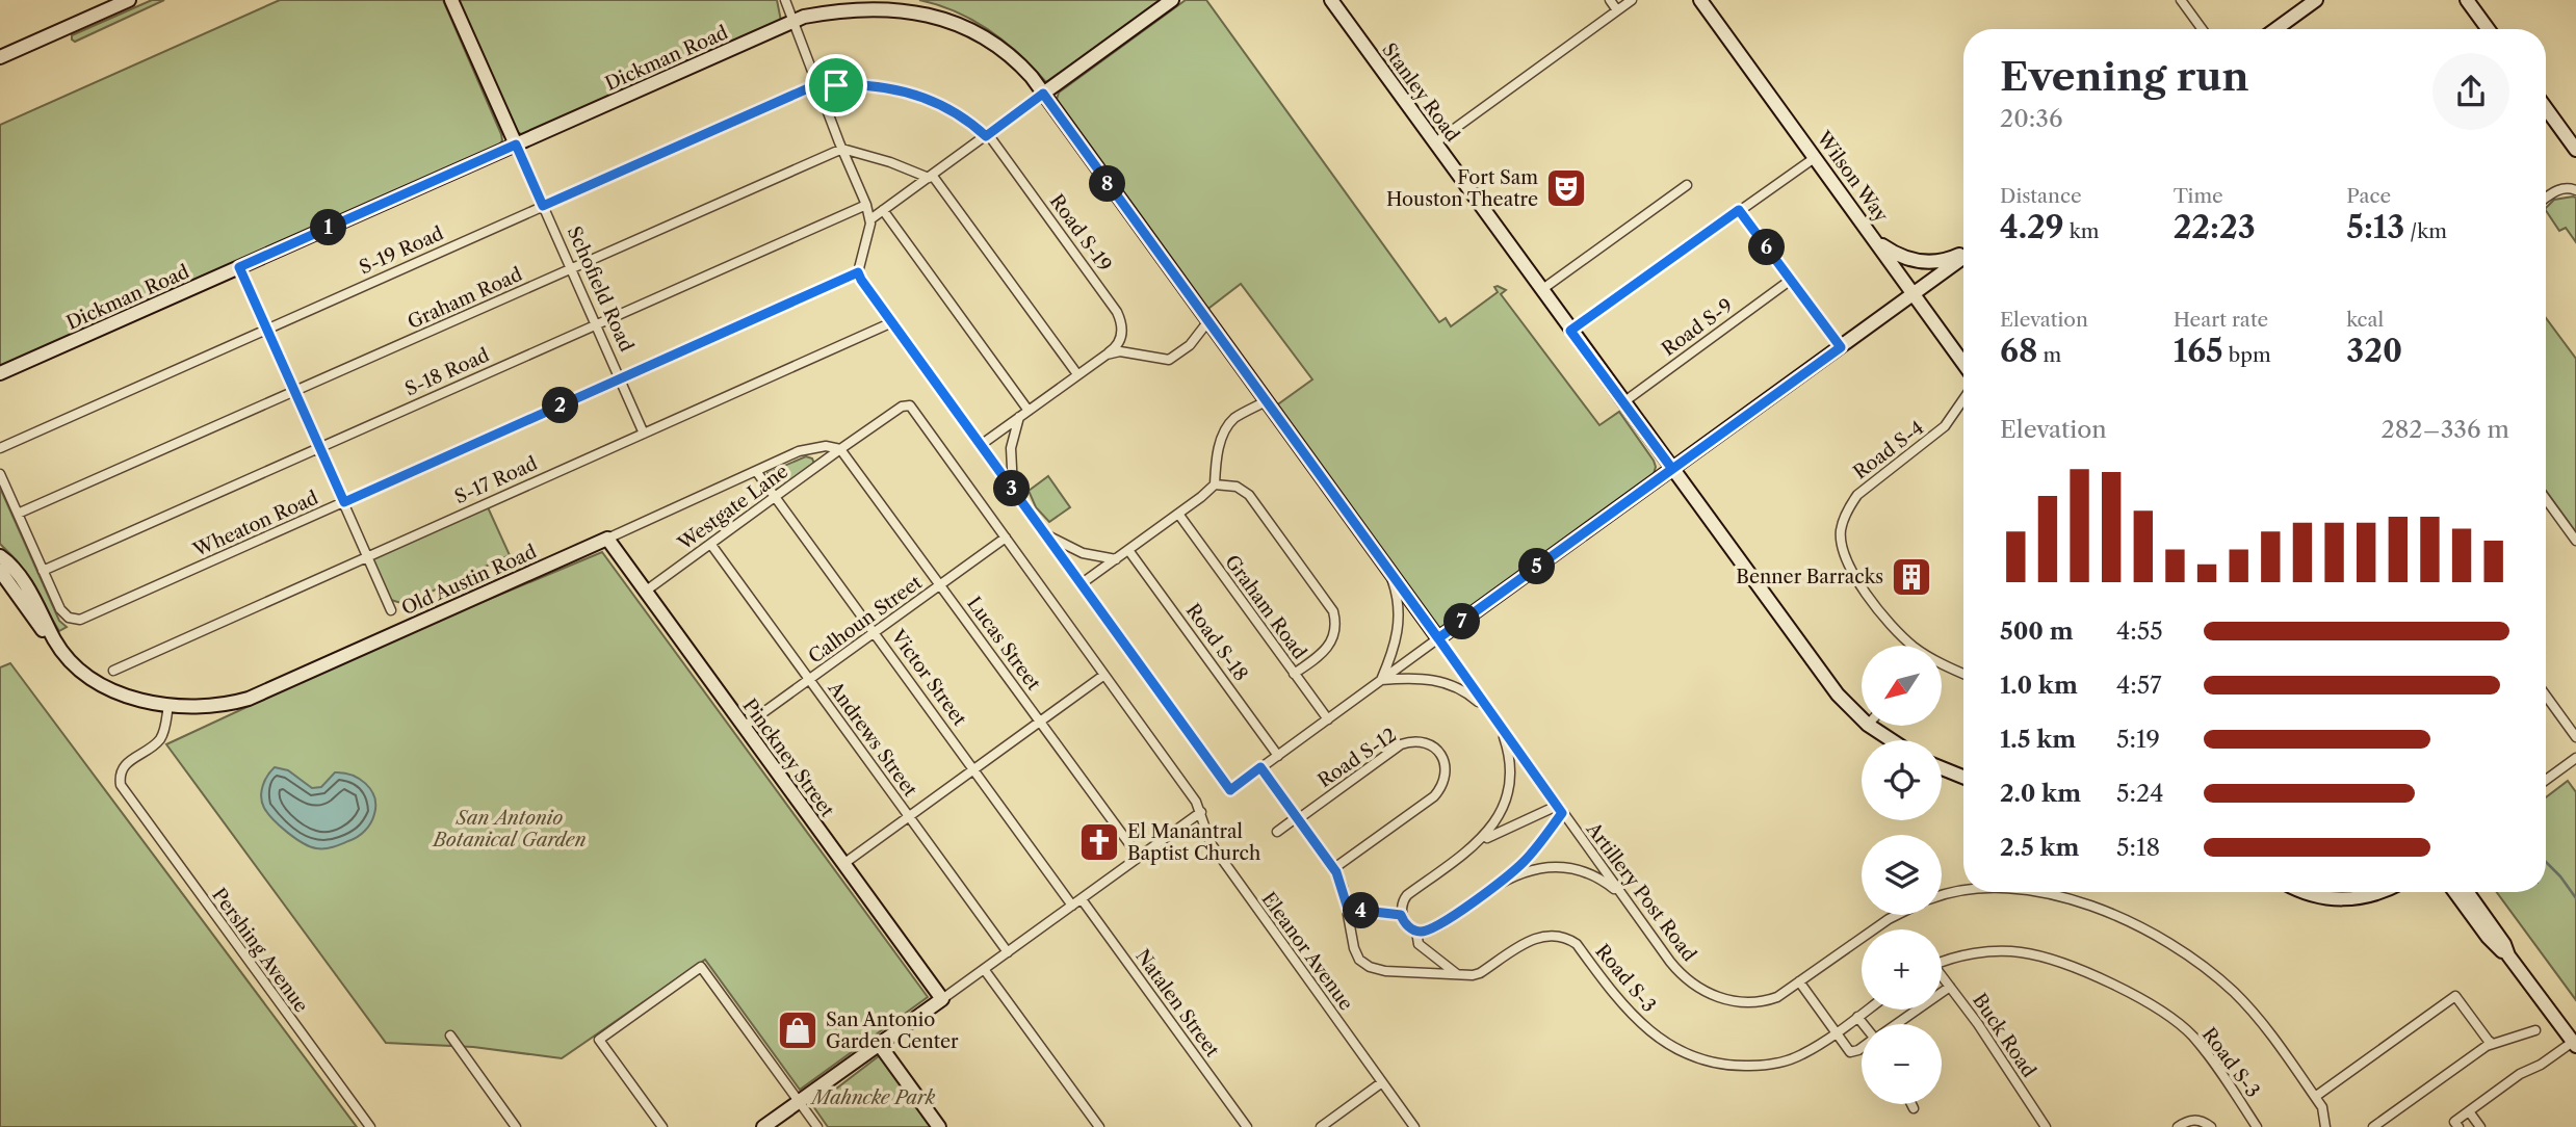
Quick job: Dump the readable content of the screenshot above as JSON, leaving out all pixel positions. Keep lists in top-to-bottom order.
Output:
{
  "streets": {
    "street": [
      "Dickman Road",
      "Stanley Road",
      "Wilson Way",
      "Road S-19",
      "S-19 Road",
      "Schofield Road",
      "Graham Road",
      "Road S-9",
      "S-18 Road",
      "Road S-4",
      "S-17 Road",
      "Westgate Lane",
      "Wheaton Road",
      "Old Austin Road",
      "Calhoun Street",
      "Road S-18",
      "Lucas Street",
      "Victor Street",
      "Andrews Street",
      "Pinckney Street",
      "Road S-12",
      "Artillery Post Road",
      "Pershing Avenue",
      "Eleanor Avenue",
      "Road S-3",
      "Natalen Street",
      "Buck Road"
    ]
  },
  "crossings": [
    ["Dickman Road", "Schofield Road"],
    ["Dickman Road", "Artillery Post Road"],
    ["Stanley Road", "Road S-9"],
    ["Road S-19", "S-19 Road"],
    ["S-19 Road", "Schofield Road"],
    ["Schofield Road", "Graham Road"],
    ["Schofield Road", "S-18 Road"],
    ["Schofield Road", "S-17 Road"],
    ["Schofield Road", "Wheaton Road"],
    ["S-18 Road", "Wheaton Road"],
    ["Westgate Lane", "Old Austin Road"],
    ["Westgate Lane", "Lucas Street"],
    ["Westgate Lane", "Victor Street"],
    ["Westgate Lane", "Andrews Street"],
    ["Westgate Lane", "Pinckney Street"],
    ["Westgate Lane", "Eleanor Avenue"],
    ["Old Austin Road", "Lucas Street"],
    ["Old Austin Road", "Victor Street"],
    ["Old Austin Road", "Pinckney Street"],
    ["Old Austin Road", "Pershing Avenue"],
    ["Old Austin Road", "Eleanor Avenue"],
    ["Calhoun Street", "Lucas Street"],
    ["Calhoun Street", "Victor Street"],
    ["Calhoun Street", "Andrews Street"],
    ["Calhoun Street", "Pinckney Street"],
    ["Calhoun Street", "Eleanor Avenue"],
    ["Lucas Street", "Eleanor Avenue"],
    ["Road S-12", "Road S-3"]
  ],
  "parks": ["San Antonio Botanical Garden", "Mahncke Park"],
  "places": {
    "theatre": ["Fort Sam Houston Theatre"],
    "building": ["Benner Barracks"],
    "church": ["El Manantral Baptist Church"],
    "shop": ["San Antonio Garden Center"]
  },
  "north": "bottom left",
  "page": {
    "heading": ["Evening run", "20:36"],
    "stats": [
      ["Distance", "4.29 km"],
      ["Time", "22:23"],
      ["Pace", "5:13 /km"],
      ["Elevation", "68 m"],
      ["Heart rate", "165 bpm"],
      ["kcal", "320"]
    ],
    "pins": [
      "8",
      "1",
      "6",
      "2",
      "3",
      "5",
      "7",
      "4"
    ],
    "chart": ["Elevation", "282–336 m"],
    "list": [
      {
        "name": "500 m",
        "note": "4:55"
      },
      {
        "name": "1.0 km",
        "note": "4:57"
      },
      {
        "name": "1.5 km",
        "note": "5:19"
      },
      {
        "name": "2.0 km",
        "note": "5:24"
      },
      {
        "name": "2.5 km",
        "note": "5:18"
      }
    ],
    "map_buttons": ["+", "−"]
  }
}
